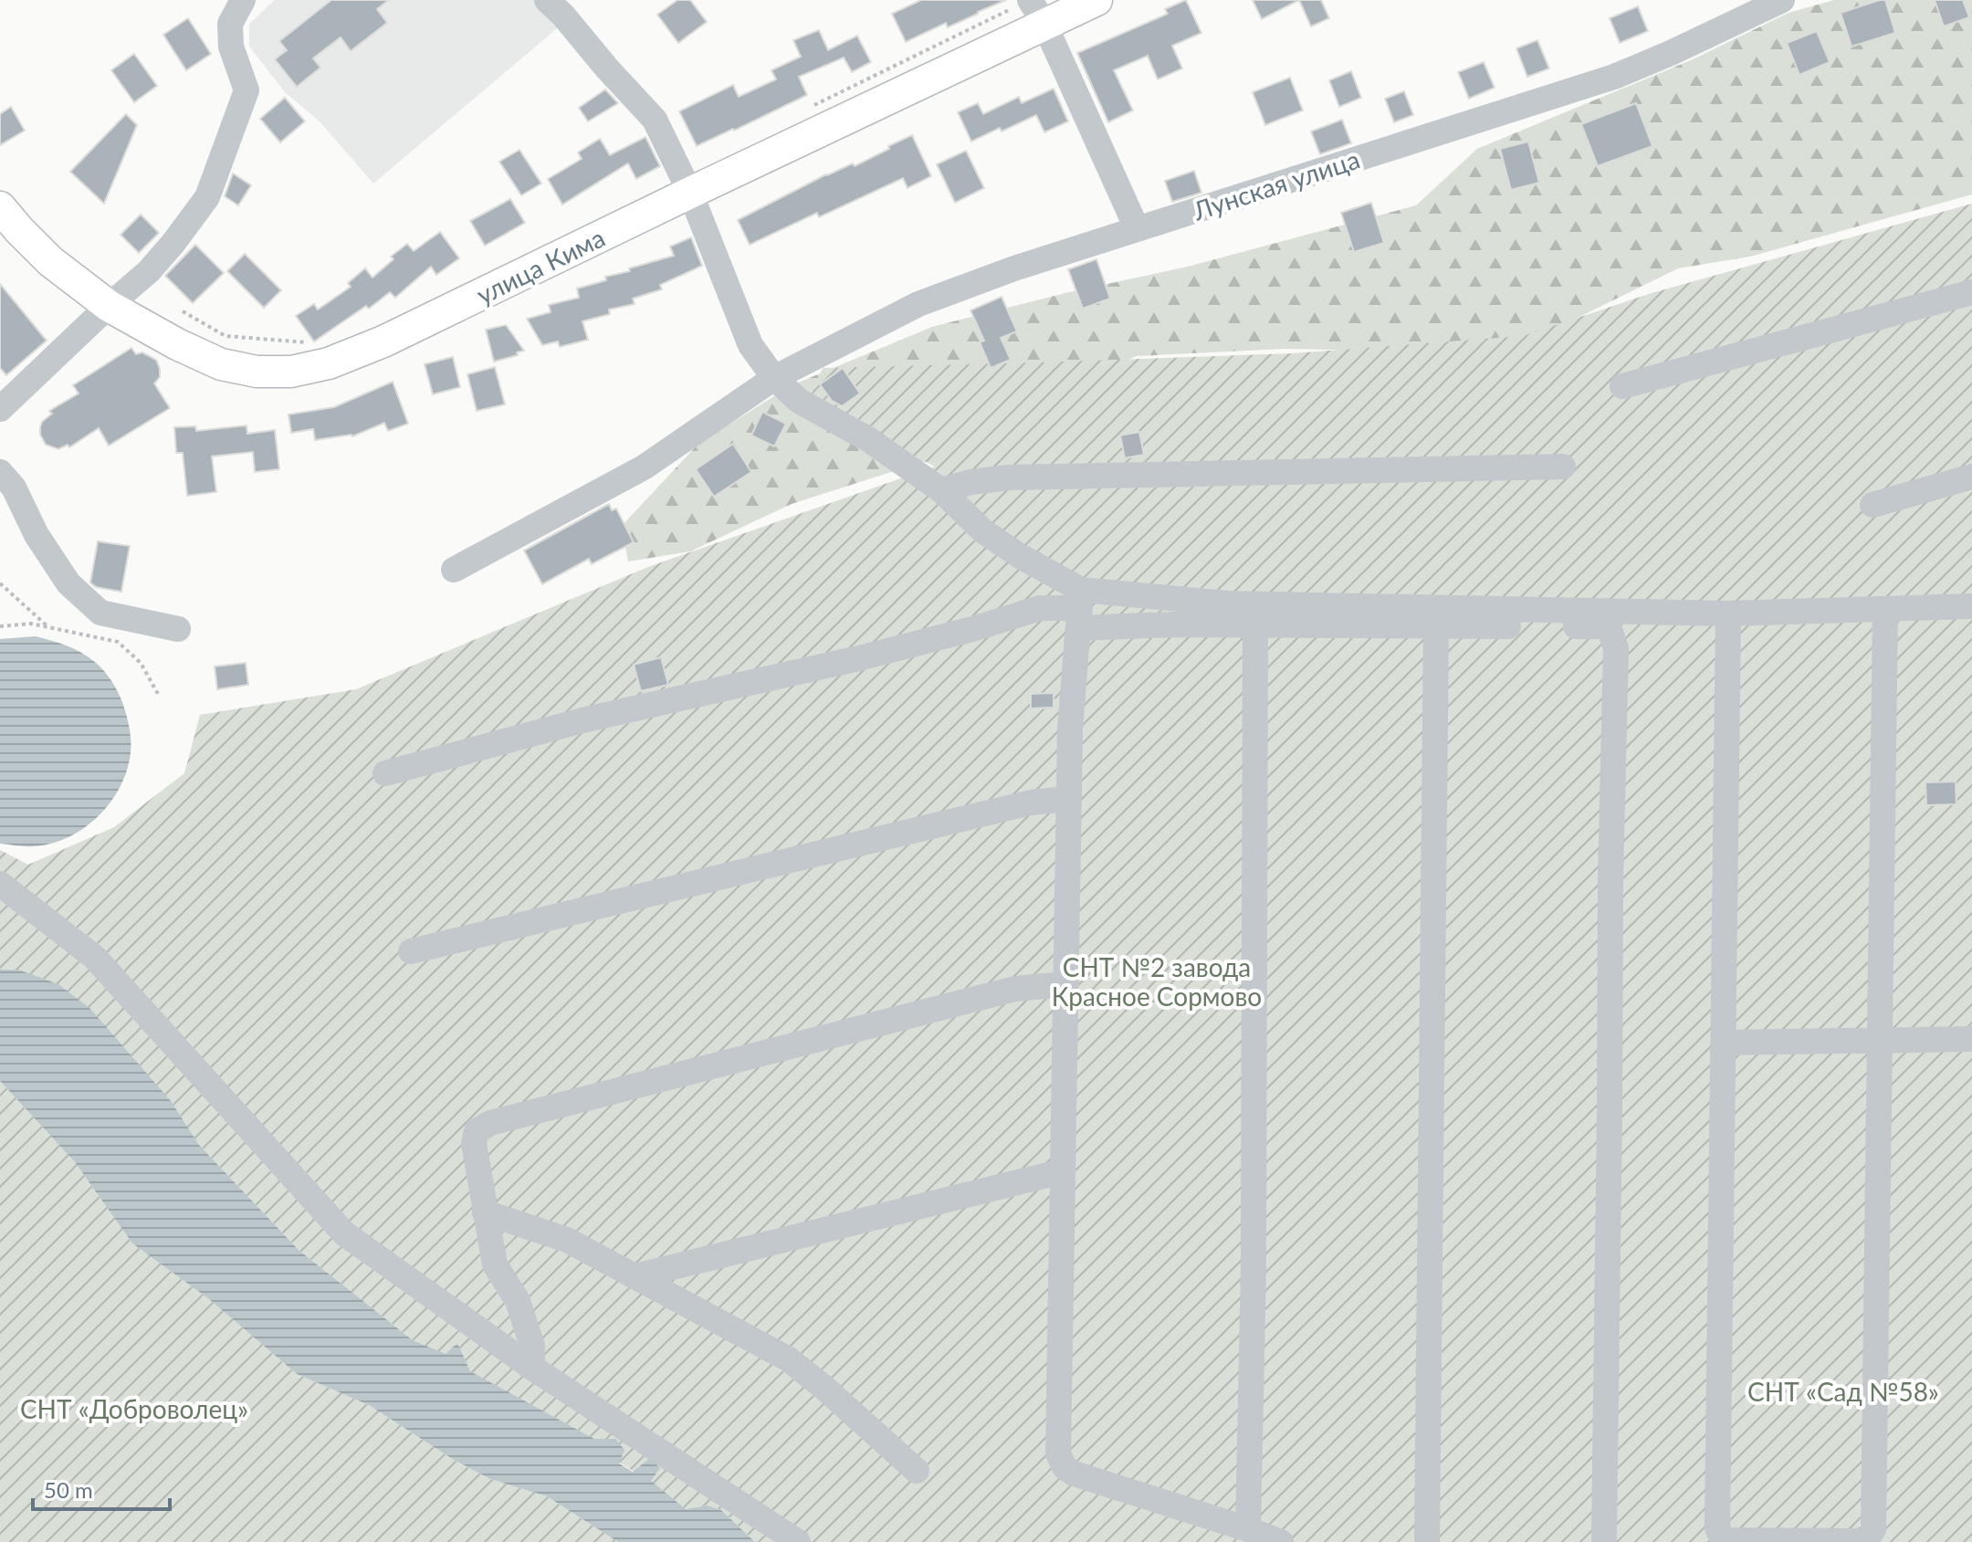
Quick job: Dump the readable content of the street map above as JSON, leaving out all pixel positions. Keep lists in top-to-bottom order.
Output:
{
  "streets": {
    "main road": ["улица Кима"],
    "street": ["Лунская улица"]
  },
  "parks": ["СНТ №2 завода Красное Сормово", "СНТ «Сад №58»", "СНТ «Доброволец»"],
  "scale_bar": "50 m"
}
